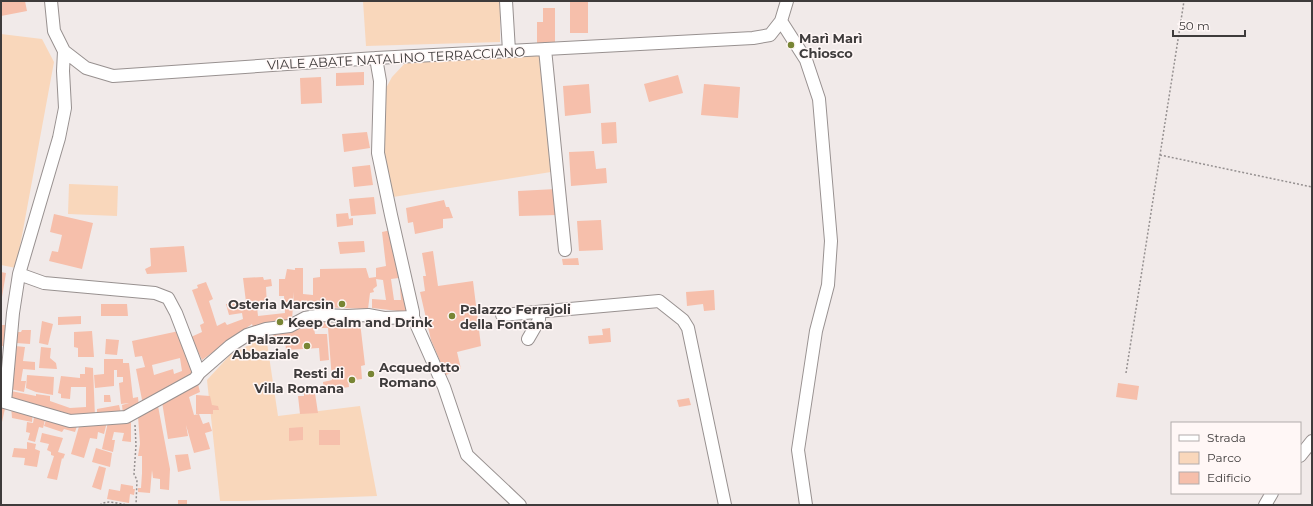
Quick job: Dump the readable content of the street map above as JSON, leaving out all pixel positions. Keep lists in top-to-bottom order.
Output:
{
  "streets": {
    "street": ["VIALE ABATE NATALINO TERRACCIANO"]
  },
  "places": [
    "Marì Marì Chiosco",
    "Osteria Marcsin",
    "Palazzo Ferrajoli della Fontana",
    "Keep Calm and Drink",
    "Palazzo Abbaziale",
    "Acquedotto Romano",
    "Resti di Villa Romana"
  ],
  "legend": ["Strada", "Parco", "Edificio"],
  "scale_bar": "50 m"
}
